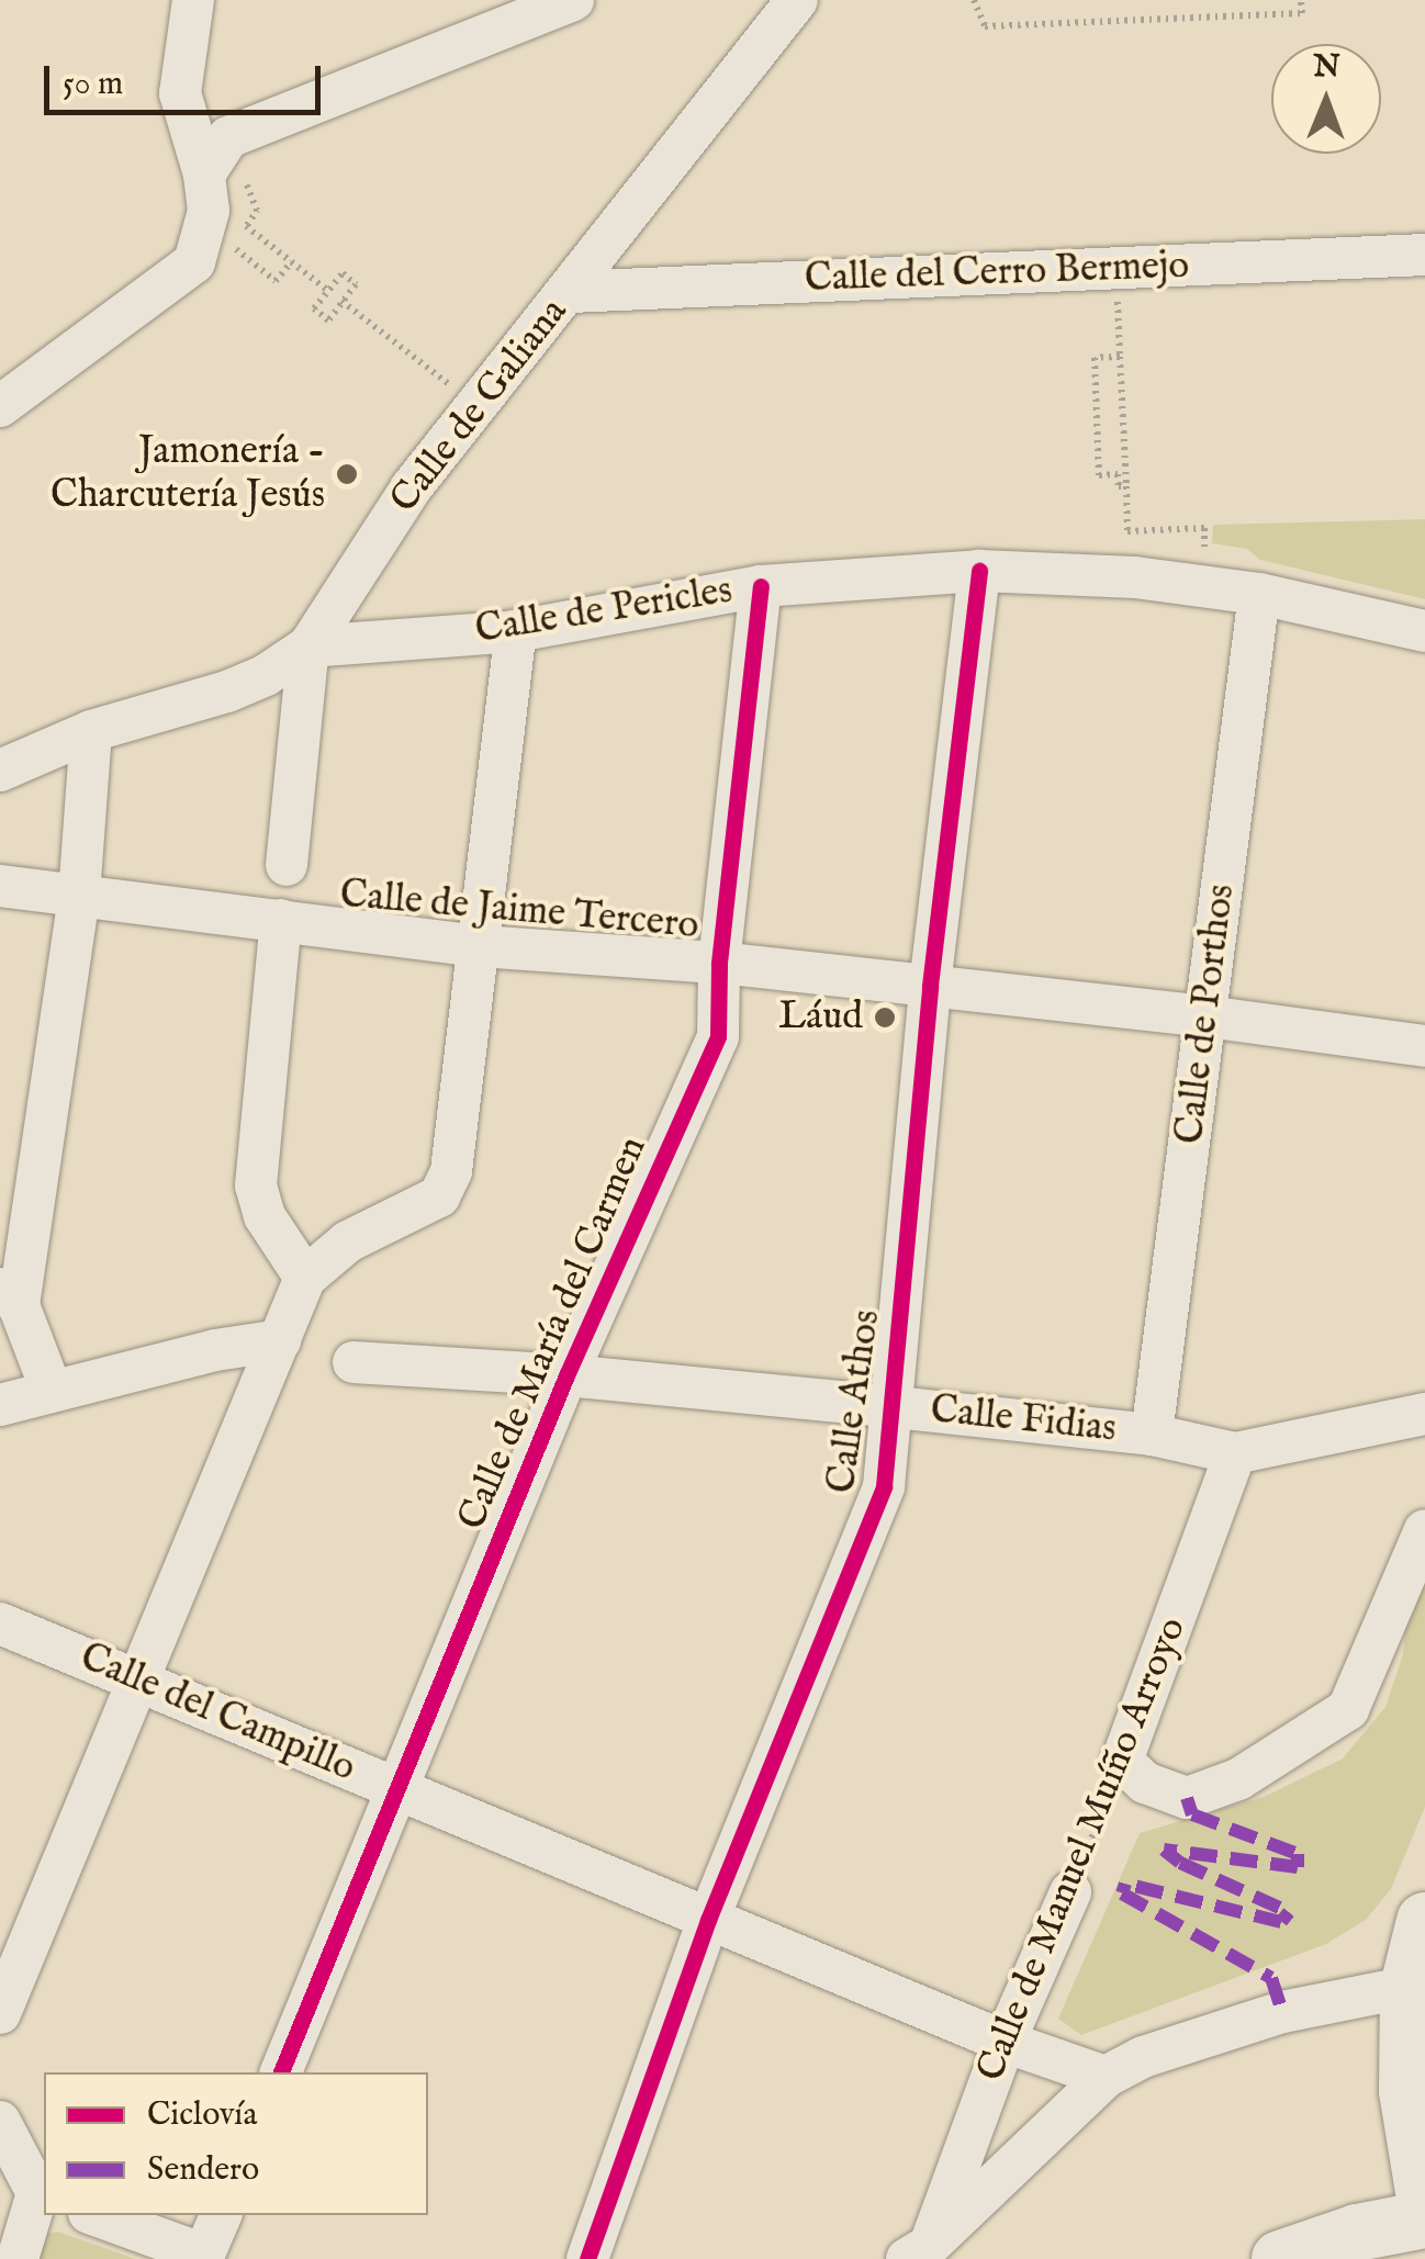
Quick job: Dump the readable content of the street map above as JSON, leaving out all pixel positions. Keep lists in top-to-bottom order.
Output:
{
  "streets": {
    "street": [
      "Calle del Cerro Bermejo",
      "Calle de Galiana",
      "Calle de Pericles",
      "Calle de Jaime Tercero",
      "Calle de Porthos",
      "Calle de María del Carmen",
      "Calle Athos",
      "Calle Fidias",
      "Calle del Campillo",
      "Calle de Manuel Muíño Arroyo"
    ]
  },
  "crossings": [
    ["Calle del Cerro Bermejo", "Calle de Galiana"],
    ["Calle de Galiana", "Calle de Pericles"],
    ["Calle de Pericles", "Calle de Porthos"],
    ["Calle de Pericles", "Calle de María del Carmen"],
    ["Calle de Pericles", "Calle Athos"],
    ["Calle de Jaime Tercero", "Calle de Porthos"],
    ["Calle de Jaime Tercero", "Calle de María del Carmen"],
    ["Calle de Jaime Tercero", "Calle Athos"],
    ["Calle de Porthos", "Calle Fidias"],
    ["Calle de María del Carmen", "Calle Fidias"],
    ["Calle de María del Carmen", "Calle del Campillo"],
    ["Calle Athos", "Calle Fidias"],
    ["Calle Athos", "Calle del Campillo"],
    ["Calle Fidias", "Calle de Manuel Muíño Arroyo"],
    ["Calle del Campillo", "Calle de Manuel Muíño Arroyo"]
  ],
  "places": ["Jamonería - Charcutería Jesús", "Láud"],
  "legend": ["Ciclovía", "Sendero"],
  "scale_bar": "50 m",
  "north": "top"
}
